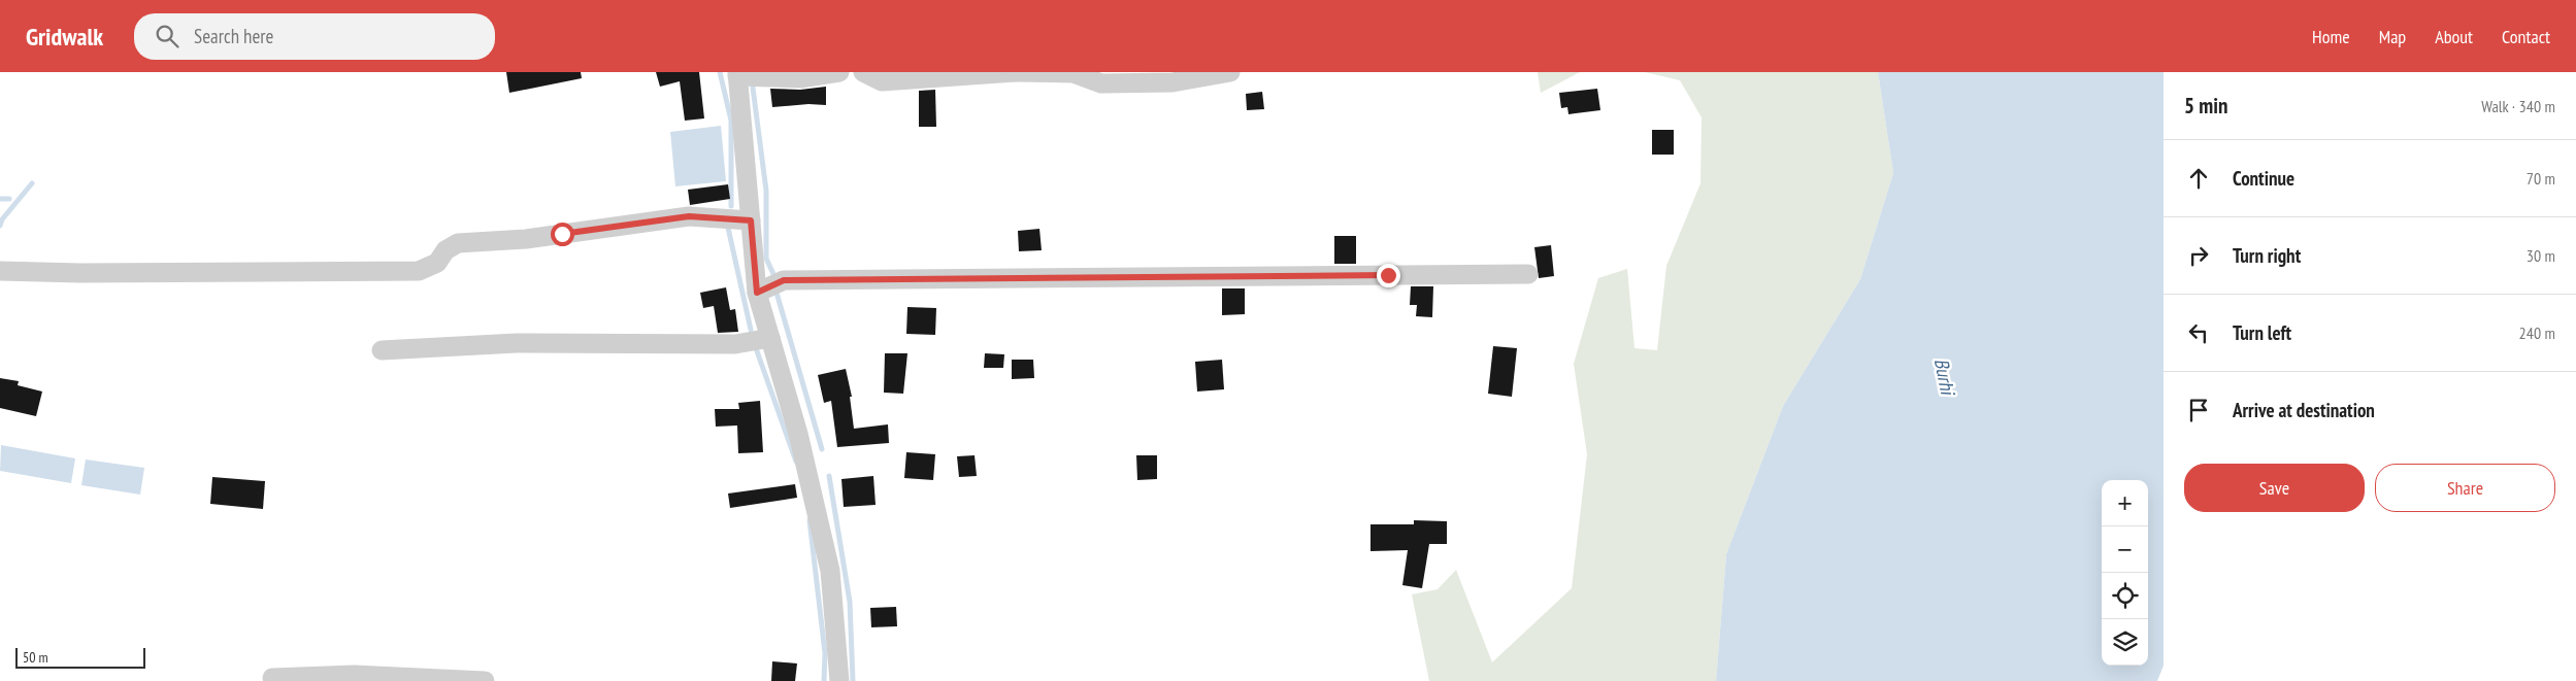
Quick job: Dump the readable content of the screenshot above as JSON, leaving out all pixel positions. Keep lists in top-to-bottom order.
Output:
{
  "water": ["Burhi"],
  "scale_bar": "50 m",
  "page": {
    "header": "Gridwalk",
    "search": "Search here",
    "nav": [
      "Home",
      "Map",
      "About",
      "Contact"
    ],
    "heading": ["5 min", "Walk · 340 m"],
    "list": [
      ["Continue", "70 m"],
      ["Turn right", "30 m"],
      ["Turn left", "240 m"],
      "Arrive at destination"
    ],
    "buttons": ["Save", "Share"],
    "map_buttons": ["+", "−"],
    "scale": "50 m"
  }
}
